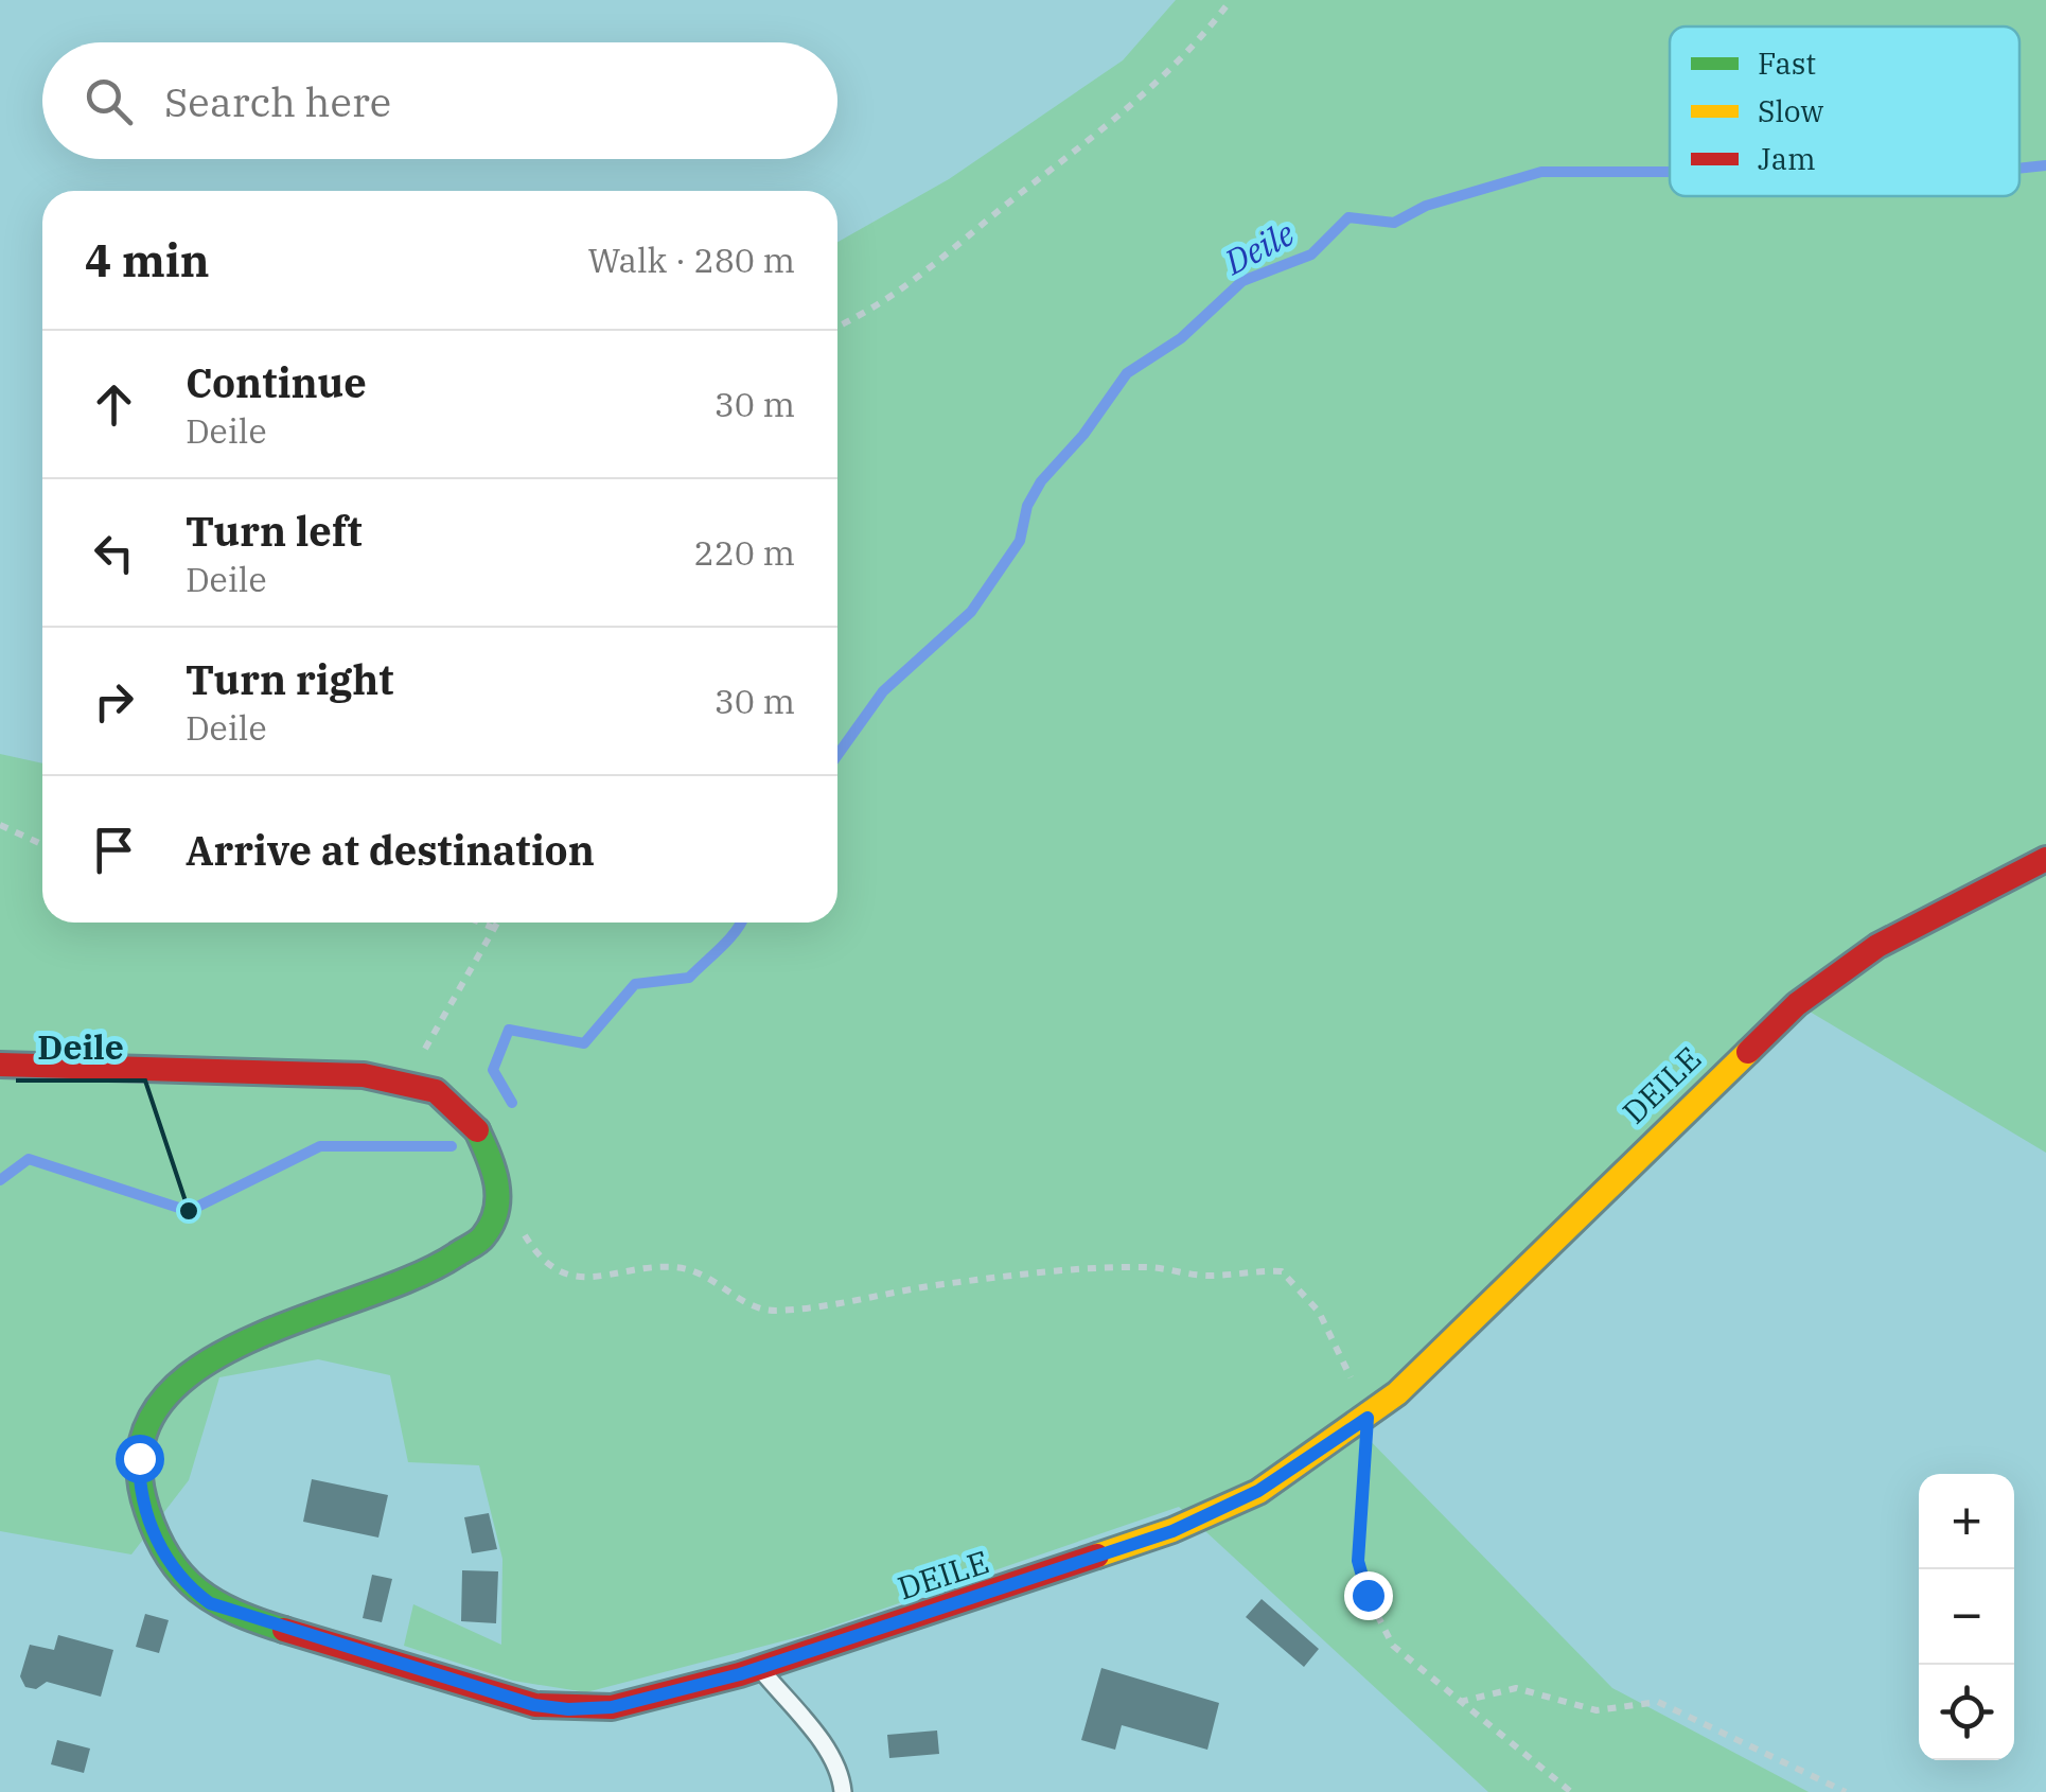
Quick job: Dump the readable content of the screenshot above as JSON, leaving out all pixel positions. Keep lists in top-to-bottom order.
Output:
{
  "streets": {
    "street": ["DEILE"]
  },
  "water": ["Deile"],
  "places": ["Deile"],
  "legend": ["Fast", "Slow", "Jam"],
  "page": {
    "search": "Search here",
    "heading": ["4 min", "Walk · 280 m"],
    "list": [
      ["Continue", "Deile", "30 m"],
      ["Turn left", "Deile", "220 m"],
      ["Turn right", "Deile", "30 m"],
      "Arrive at destination"
    ],
    "map_buttons": ["+", "−"]
  }
}
